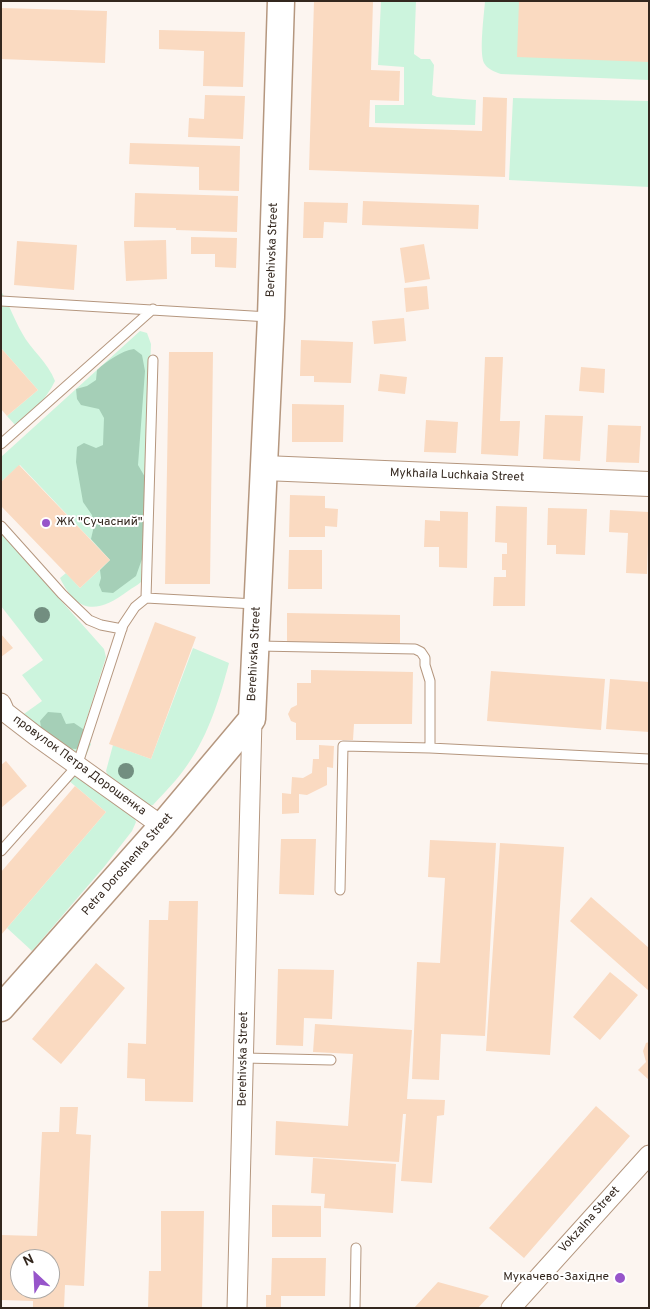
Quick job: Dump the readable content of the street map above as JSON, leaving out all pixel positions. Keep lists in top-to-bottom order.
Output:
{
  "streets": {
    "main road": ["Berehivska Street", "Petra Doroshenka Street"],
    "street": ["Mykhaila Luchkaia Street", "провулок Петра Дорошенка", "Vokzalna Street"]
  },
  "crossings": [
    ["Berehivska Street", "Mykhaila Luchkaia Street"],
    ["Berehivska Street", "Petra Doroshenka Street"],
    ["провулок Петра Дорошенка", "Petra Doroshenka Street"]
  ],
  "places": ["ЖК \"Сучасний\"", "Мукачево-Західне"],
  "north": "top left"
}
